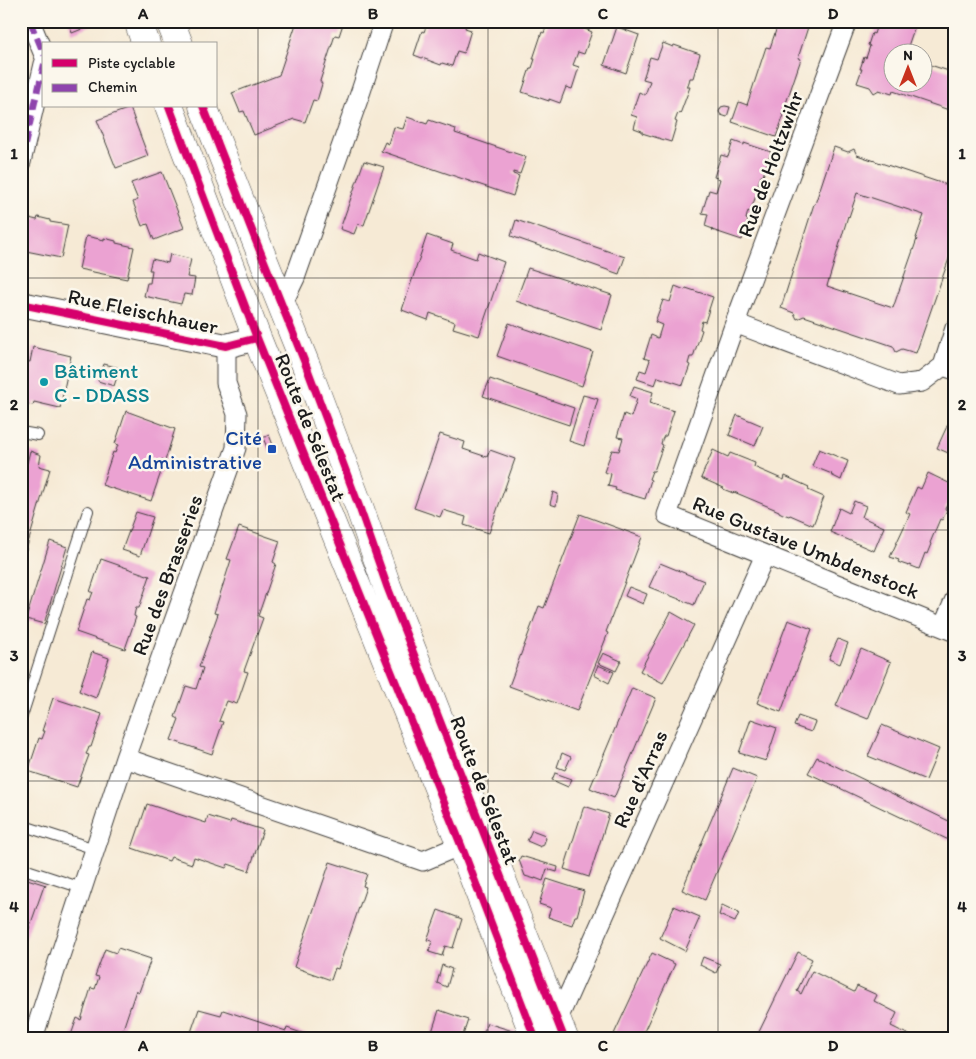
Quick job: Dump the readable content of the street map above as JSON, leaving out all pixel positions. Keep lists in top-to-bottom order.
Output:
{
  "streets": {
    "main road": ["Route de Sélestat"],
    "street": [
      "Rue de Holtzwihr",
      "Rue Fleischhauer",
      "Rue Gustave Umbdenstock",
      "Rue des Brasseries",
      "Rue d'Arras"
    ]
  },
  "crossings": [
    ["Rue de Holtzwihr", "Rue Gustave Umbdenstock"],
    ["Rue Fleischhauer", "Route de Sélestat"],
    ["Rue Fleischhauer", "Rue des Brasseries"],
    ["Route de Sélestat", "Rue d'Arras"],
    ["Rue Gustave Umbdenstock", "Rue d'Arras"]
  ],
  "places": {
    "other": ["Bâtiment C - DDASS"],
    "transit": ["Cité Administrative"]
  },
  "legend": ["Piste cyclable", "Chemin"],
  "north": "top",
  "grid": {
    "columns": [
      "A",
      "B",
      "C",
      "D"
    ],
    "rows": [
      "1",
      "2",
      "3",
      "4"
    ]
  }
}
